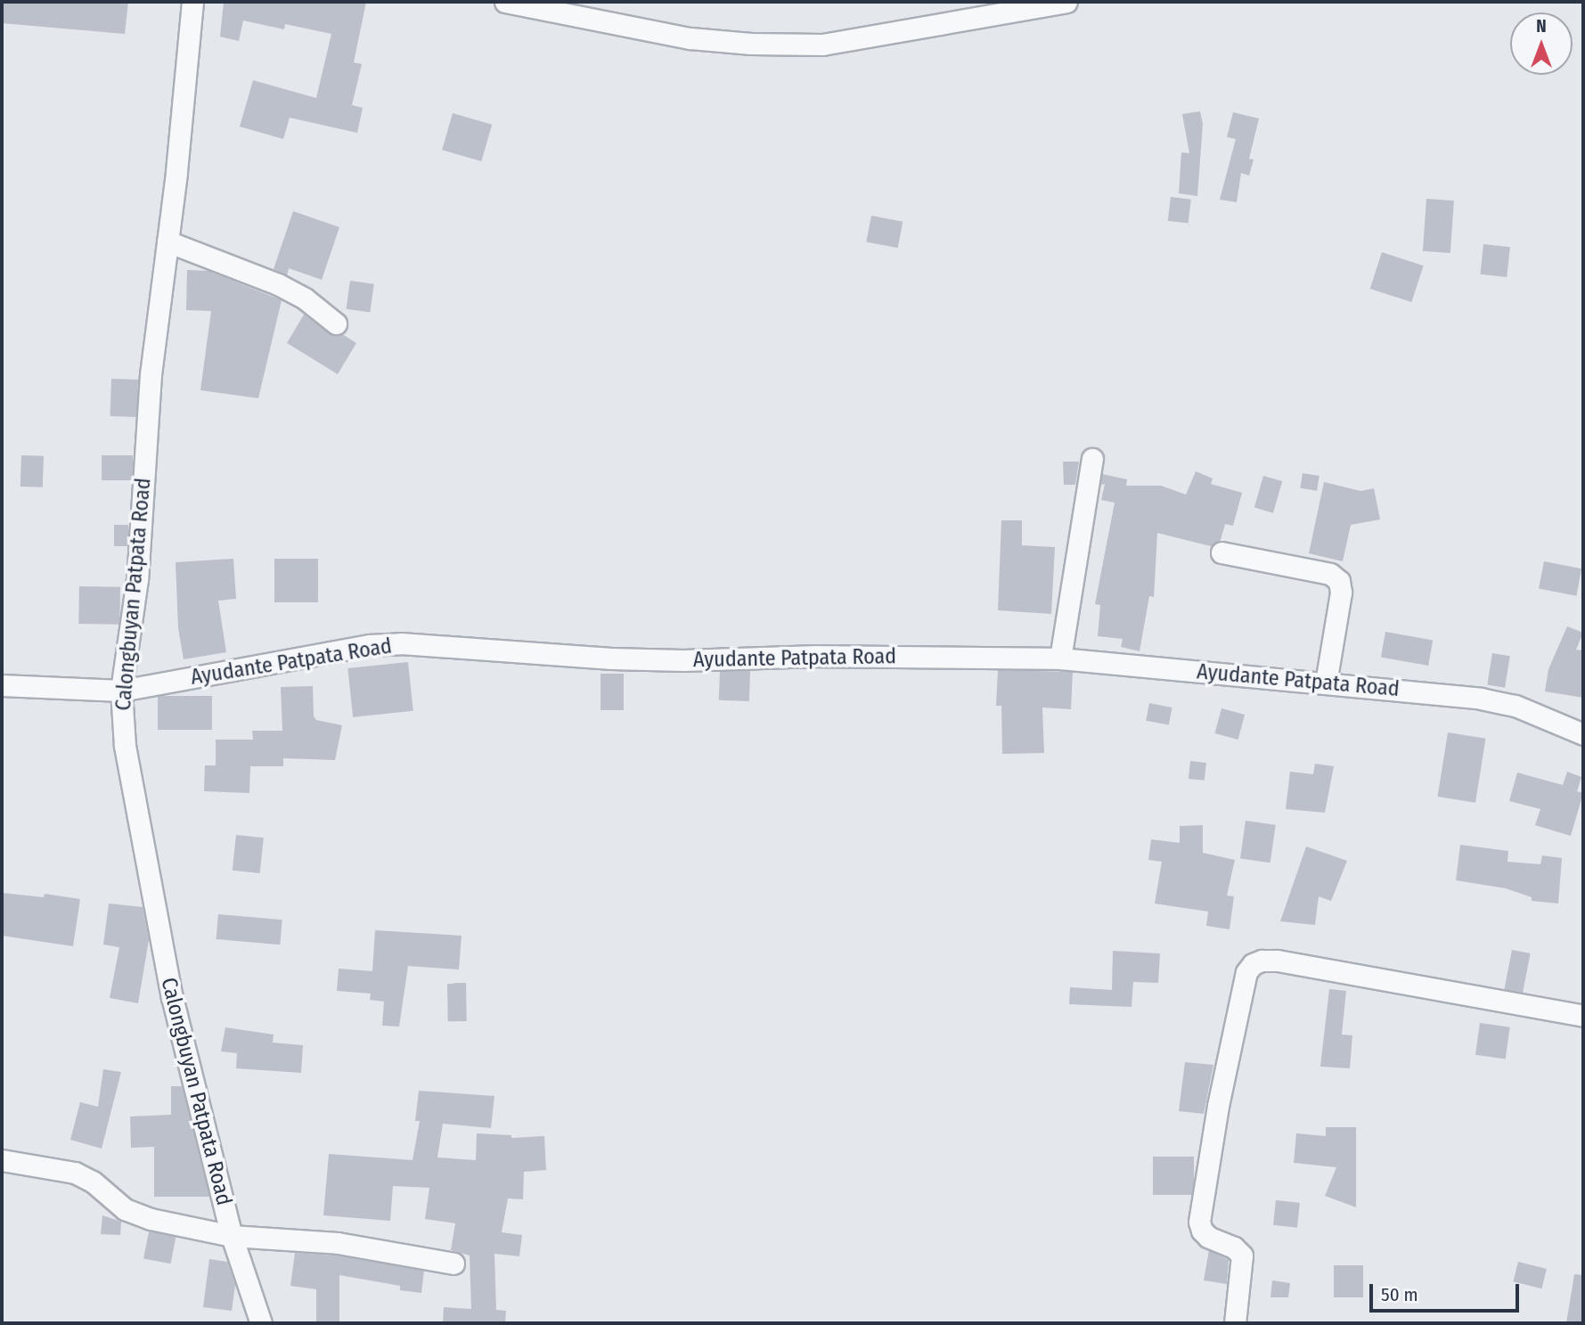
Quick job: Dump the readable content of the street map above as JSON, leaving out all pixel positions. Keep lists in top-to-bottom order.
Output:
{
  "streets": {
    "street": ["Calongbuyan Patpata Road", "Ayudante Patpata Road"]
  },
  "crossings": [
    ["Calongbuyan Patpata Road", "Ayudante Patpata Road"]
  ],
  "scale_bar": "50 m",
  "north": "top"
}
